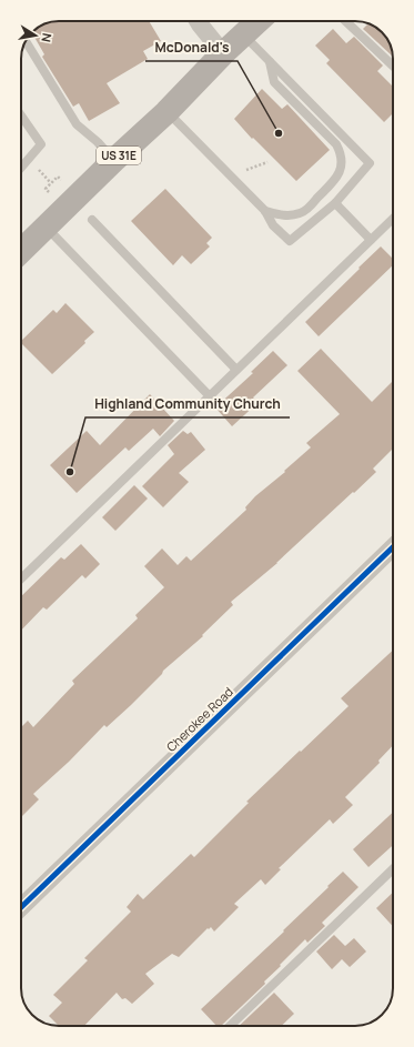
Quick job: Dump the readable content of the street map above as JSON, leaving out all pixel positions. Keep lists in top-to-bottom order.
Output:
{
  "streets": {
    "main road": ["US 31E"],
    "street": ["Cherokee Road"]
  },
  "places": ["McDonald's", "Highland Community Church"],
  "north": "right"
}
